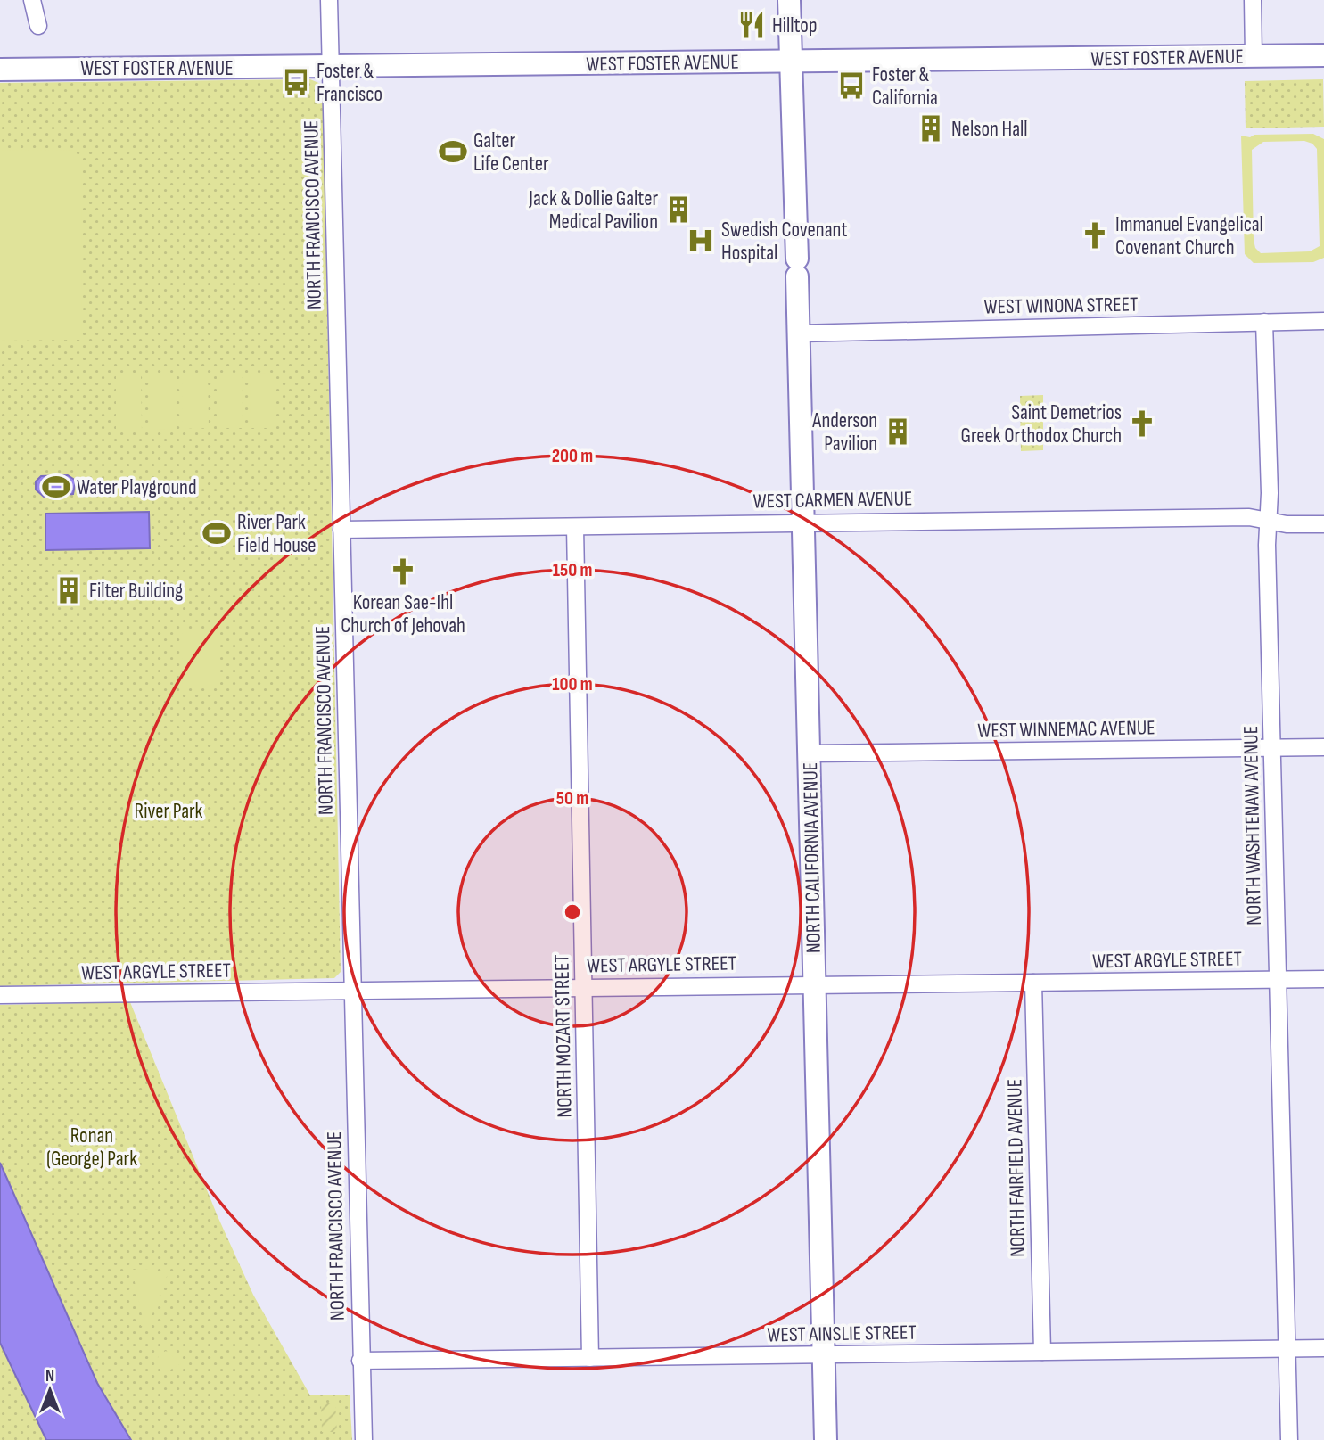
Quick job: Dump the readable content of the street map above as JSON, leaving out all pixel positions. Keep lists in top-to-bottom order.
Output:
{
  "streets": {
    "main road": ["WEST FOSTER AVENUE", "NORTH CALIFORNIA AVENUE"],
    "street": [
      "NORTH FRANCISCO AVENUE",
      "WEST WINONA STREET",
      "WEST CARMEN AVENUE",
      "WEST WINNEMAC AVENUE",
      "NORTH WASHTENAW AVENUE",
      "WEST ARGYLE STREET",
      "NORTH MOZART STREET",
      "NORTH FAIRFIELD AVENUE",
      "WEST AINSLIE STREET"
    ]
  },
  "crossings": [
    ["WEST FOSTER AVENUE", "NORTH FRANCISCO AVENUE"],
    ["WEST FOSTER AVENUE", "NORTH CALIFORNIA AVENUE"],
    ["NORTH FRANCISCO AVENUE", "WEST CARMEN AVENUE"],
    ["NORTH FRANCISCO AVENUE", "WEST ARGYLE STREET"],
    ["NORTH FRANCISCO AVENUE", "WEST AINSLIE STREET"],
    ["WEST WINONA STREET", "NORTH WASHTENAW AVENUE"],
    ["WEST WINONA STREET", "NORTH CALIFORNIA AVENUE"],
    ["WEST CARMEN AVENUE", "NORTH WASHTENAW AVENUE"],
    ["WEST CARMEN AVENUE", "NORTH CALIFORNIA AVENUE"],
    ["WEST CARMEN AVENUE", "NORTH MOZART STREET"],
    ["WEST WINNEMAC AVENUE", "NORTH WASHTENAW AVENUE"],
    ["WEST WINNEMAC AVENUE", "NORTH CALIFORNIA AVENUE"],
    ["NORTH WASHTENAW AVENUE", "WEST ARGYLE STREET"],
    ["NORTH WASHTENAW AVENUE", "WEST AINSLIE STREET"],
    ["NORTH CALIFORNIA AVENUE", "WEST ARGYLE STREET"],
    ["NORTH CALIFORNIA AVENUE", "WEST AINSLIE STREET"],
    ["WEST ARGYLE STREET", "NORTH MOZART STREET"],
    ["WEST ARGYLE STREET", "NORTH FAIRFIELD AVENUE"],
    ["NORTH MOZART STREET", "WEST AINSLIE STREET"],
    ["NORTH FAIRFIELD AVENUE", "WEST AINSLIE STREET"]
  ],
  "parks": ["River Park", "Ronan (George) Park"],
  "places": {
    "restaurant": ["Hilltop"],
    "bus stop": ["Foster & Francisco", "Foster & California"],
    "building": [
      "Nelson Hall",
      "Jack & Dollie Galter Medical Pavilion",
      "Anderson Pavilion",
      "Filter Building"
    ],
    "sports": ["Galter Life Center", "Water Playground", "River Park Field House"],
    "church": ["Immanuel Evangelical Covenant Church", "Saint Demetrios Greek Orthodox Church", "Korean Sae-Ihl Church of Jehovah"],
    "hospital": ["Swedish Covenant Hospital"]
  },
  "north": "top",
  "rings": [
    "200 m",
    "150 m",
    "100 m",
    "50 m"
  ]
}
